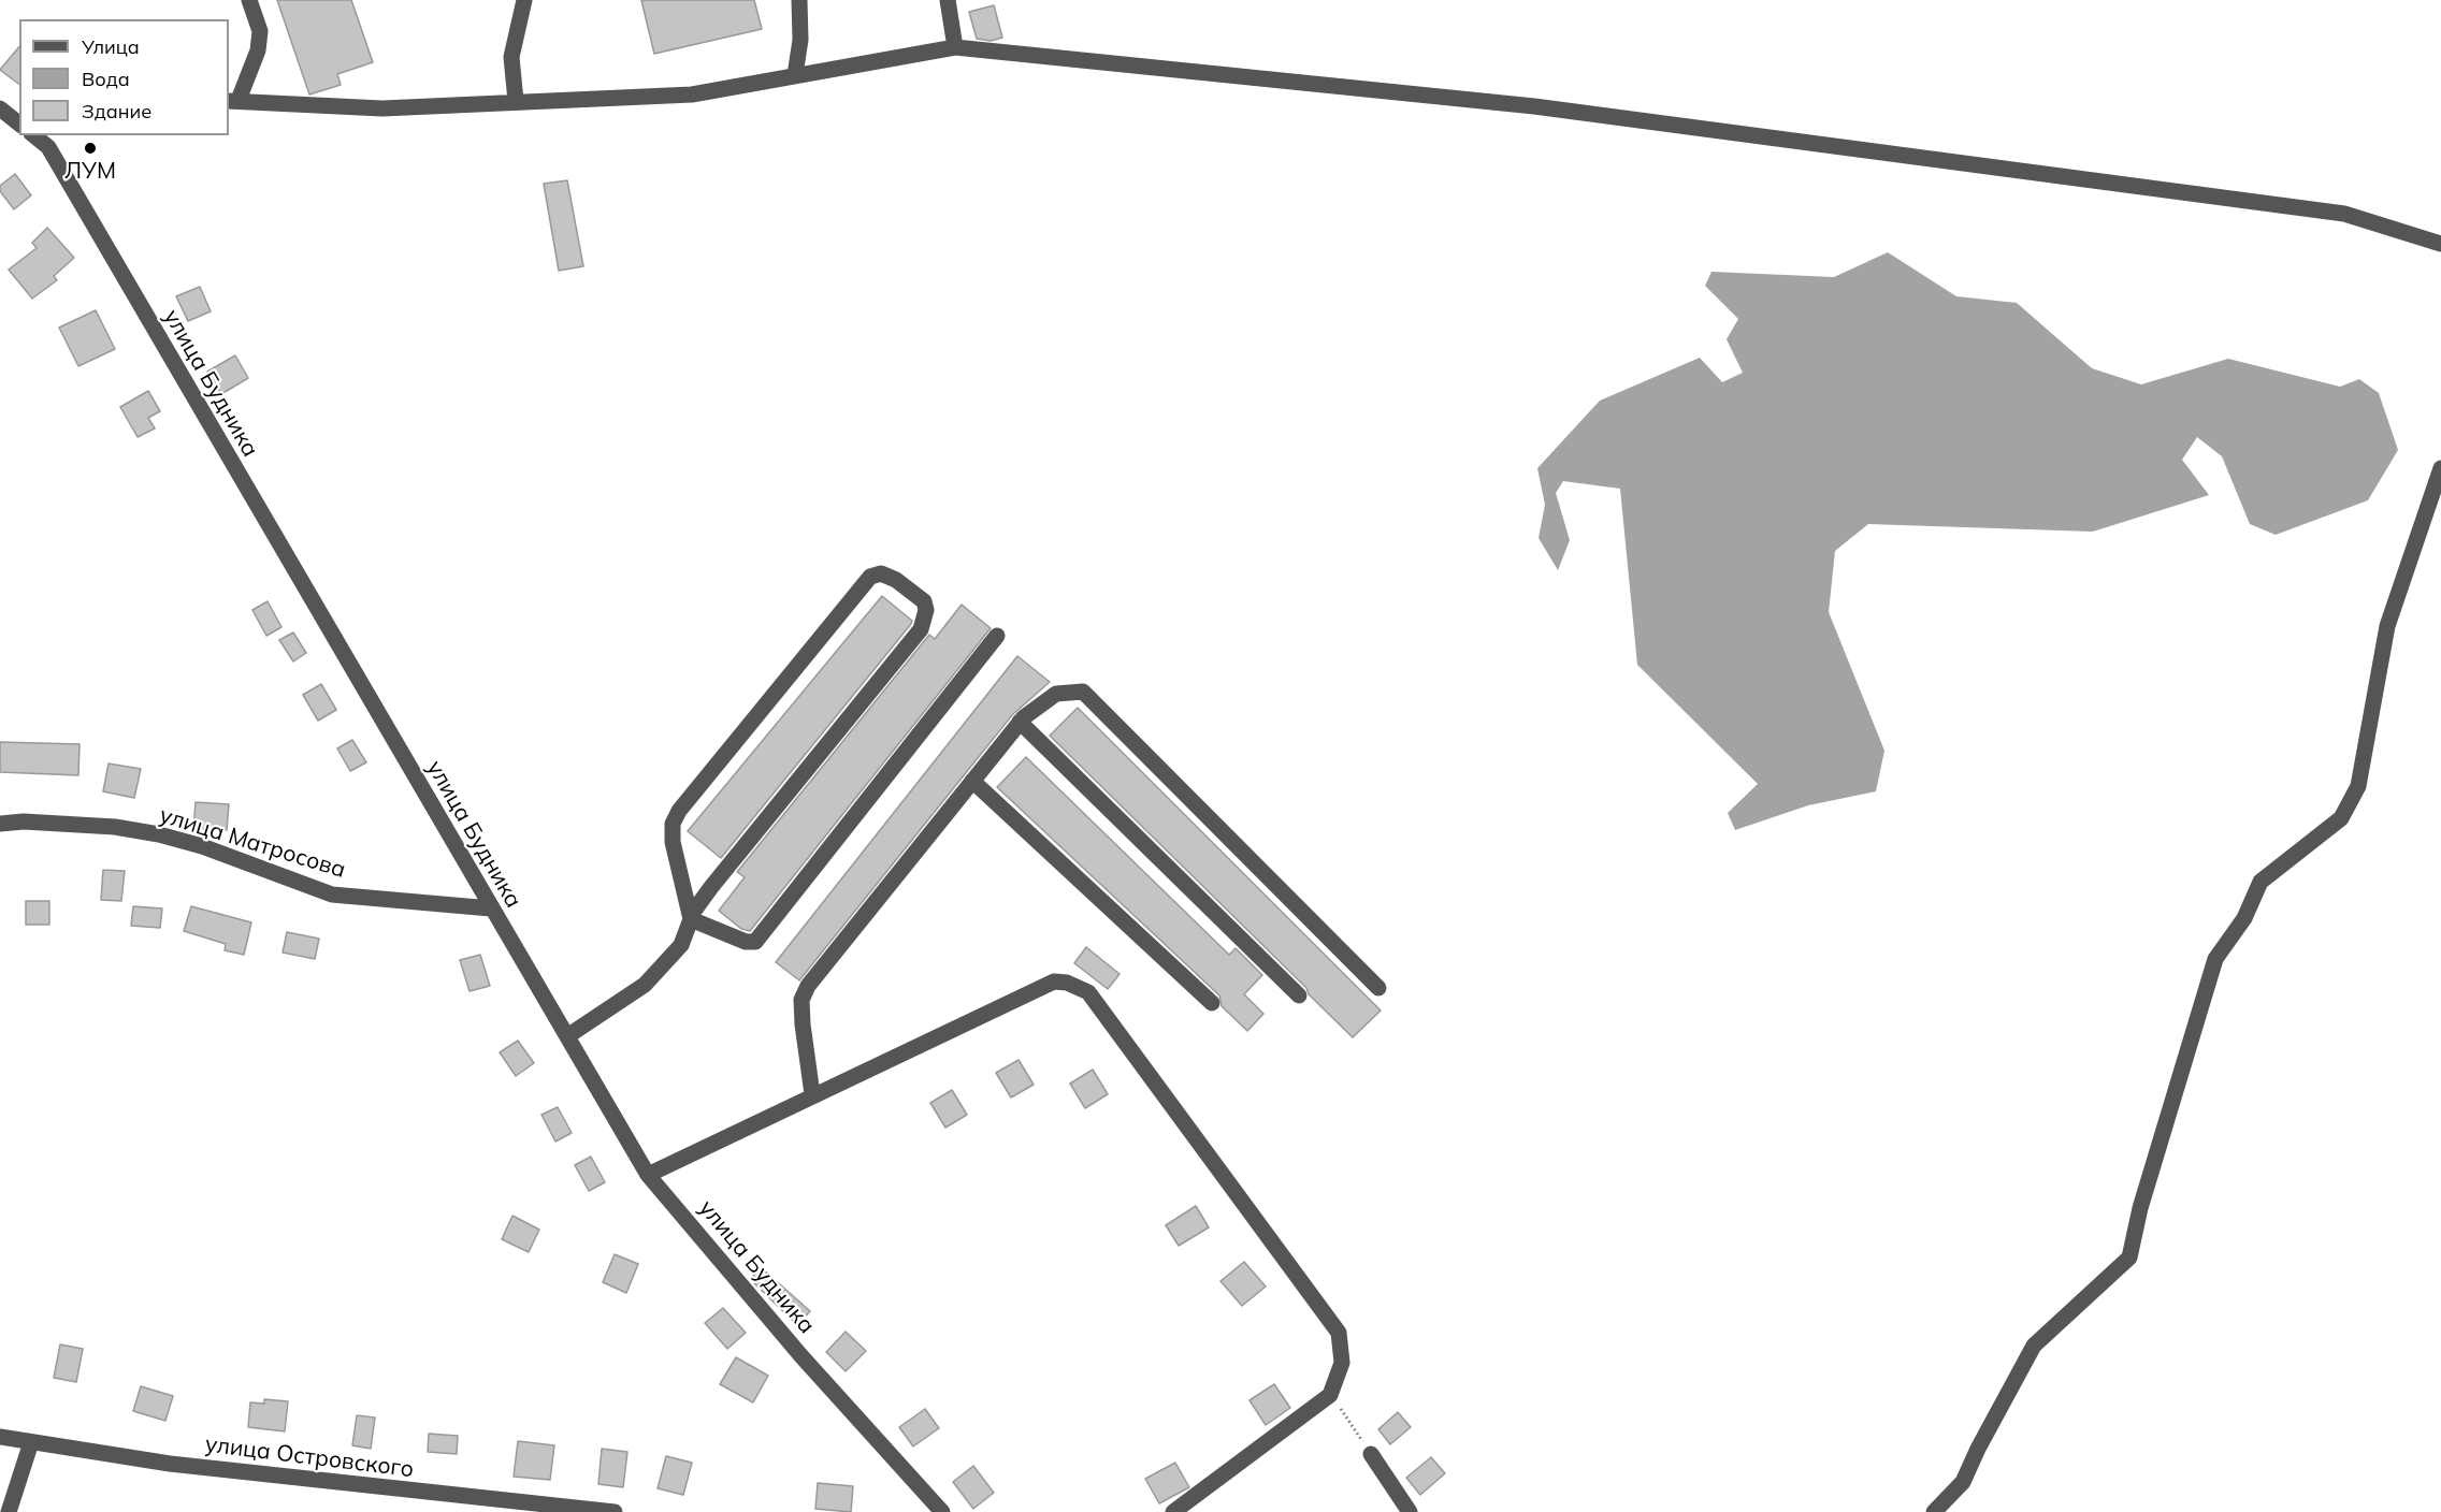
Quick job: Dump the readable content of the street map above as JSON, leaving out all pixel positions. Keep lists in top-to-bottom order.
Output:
{
  "streets": {
    "street": ["улица Будника", "улица Матросова", "улица Островского"]
  },
  "crossings": [
    ["улица Будника", "улица Матросова"]
  ],
  "places": ["ЛУМ"],
  "legend": ["Улица", "Вода", "Здание"]
}
